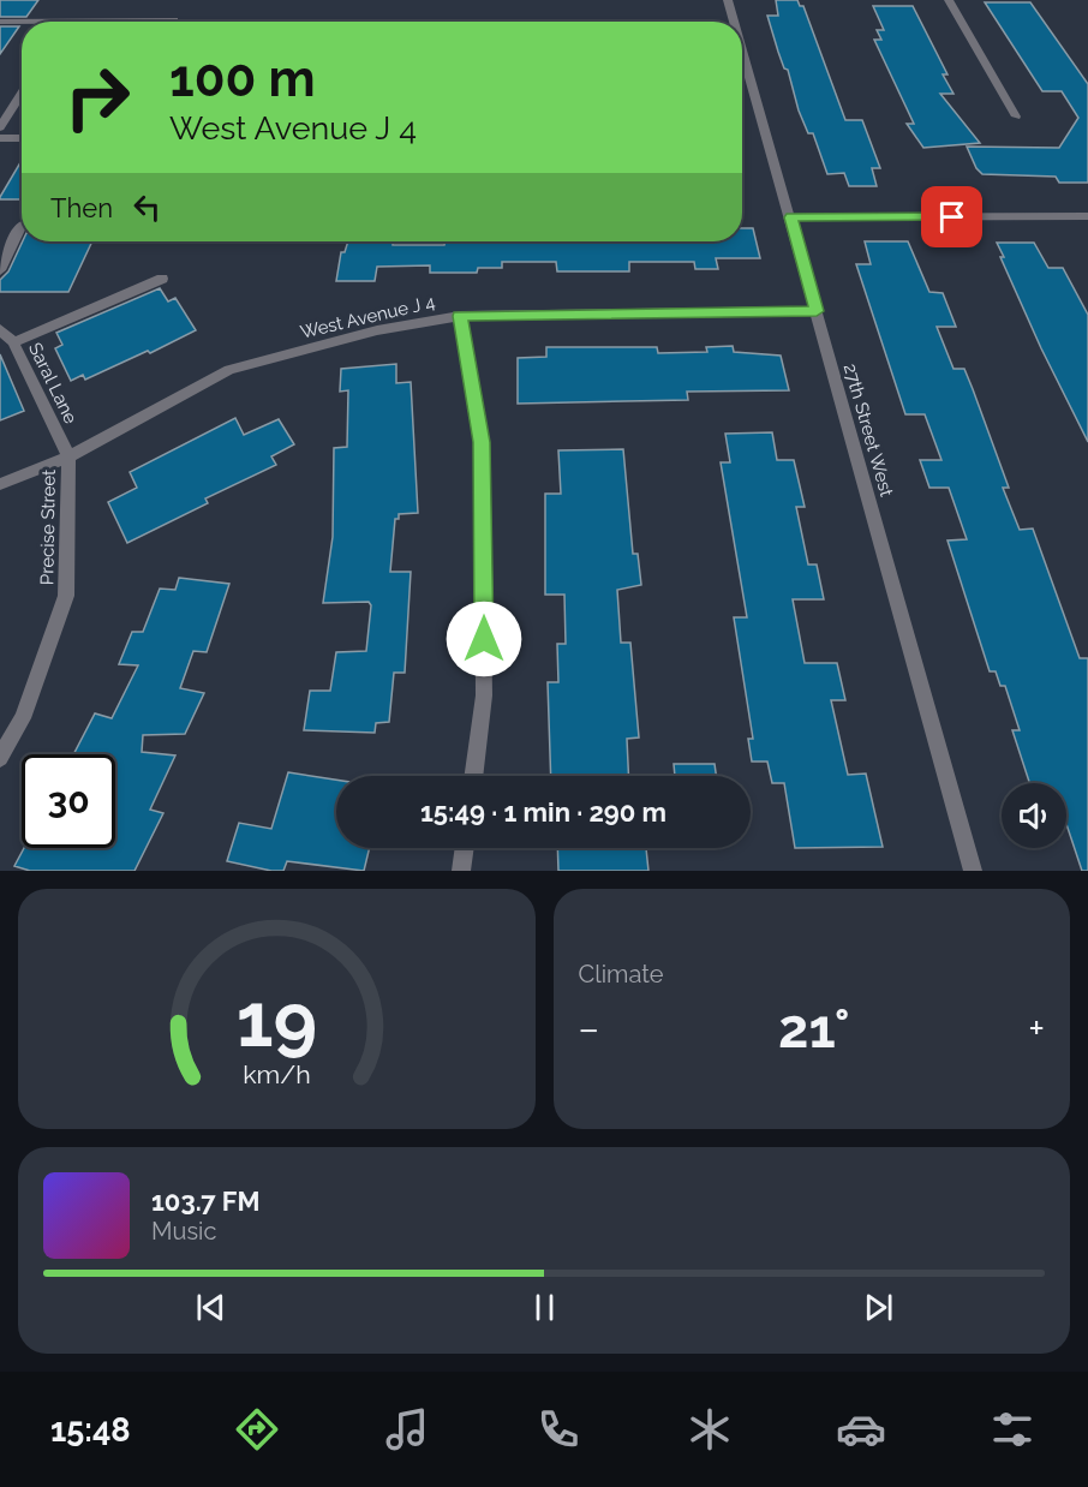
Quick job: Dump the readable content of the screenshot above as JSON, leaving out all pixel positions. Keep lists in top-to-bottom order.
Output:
{
  "streets": {
    "street": [
      "West Avenue J 4",
      "Saral Lane",
      "27th Street West",
      "Precise Street"
    ]
  },
  "crossings": [
    ["West Avenue J 4", "Saral Lane"],
    ["West Avenue J 4", "27th Street West"],
    ["West Avenue J 4", "Precise Street"],
    ["Saral Lane", "Precise Street"]
  ],
  "page": {
    "turn": ["100 m", "West Avenue J 4"],
    "then": "Then",
    "limit": "30",
    "trip": "15:49 · 1 min · 290 m",
    "tile": "Climate",
    "heat": ["−", "21°", "+"],
    "song": ["103.7 FM", "Music"],
    "tabs": "15:48",
    "gauge": ["19", "km/h"]
  }
}
